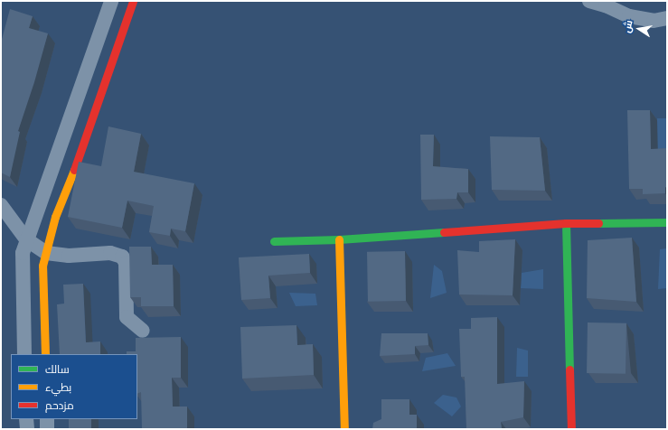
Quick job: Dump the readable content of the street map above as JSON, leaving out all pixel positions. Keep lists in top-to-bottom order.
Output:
{
  "legend": ["سالك", "بطيء", "مزدحم"],
  "north": "left"
}
